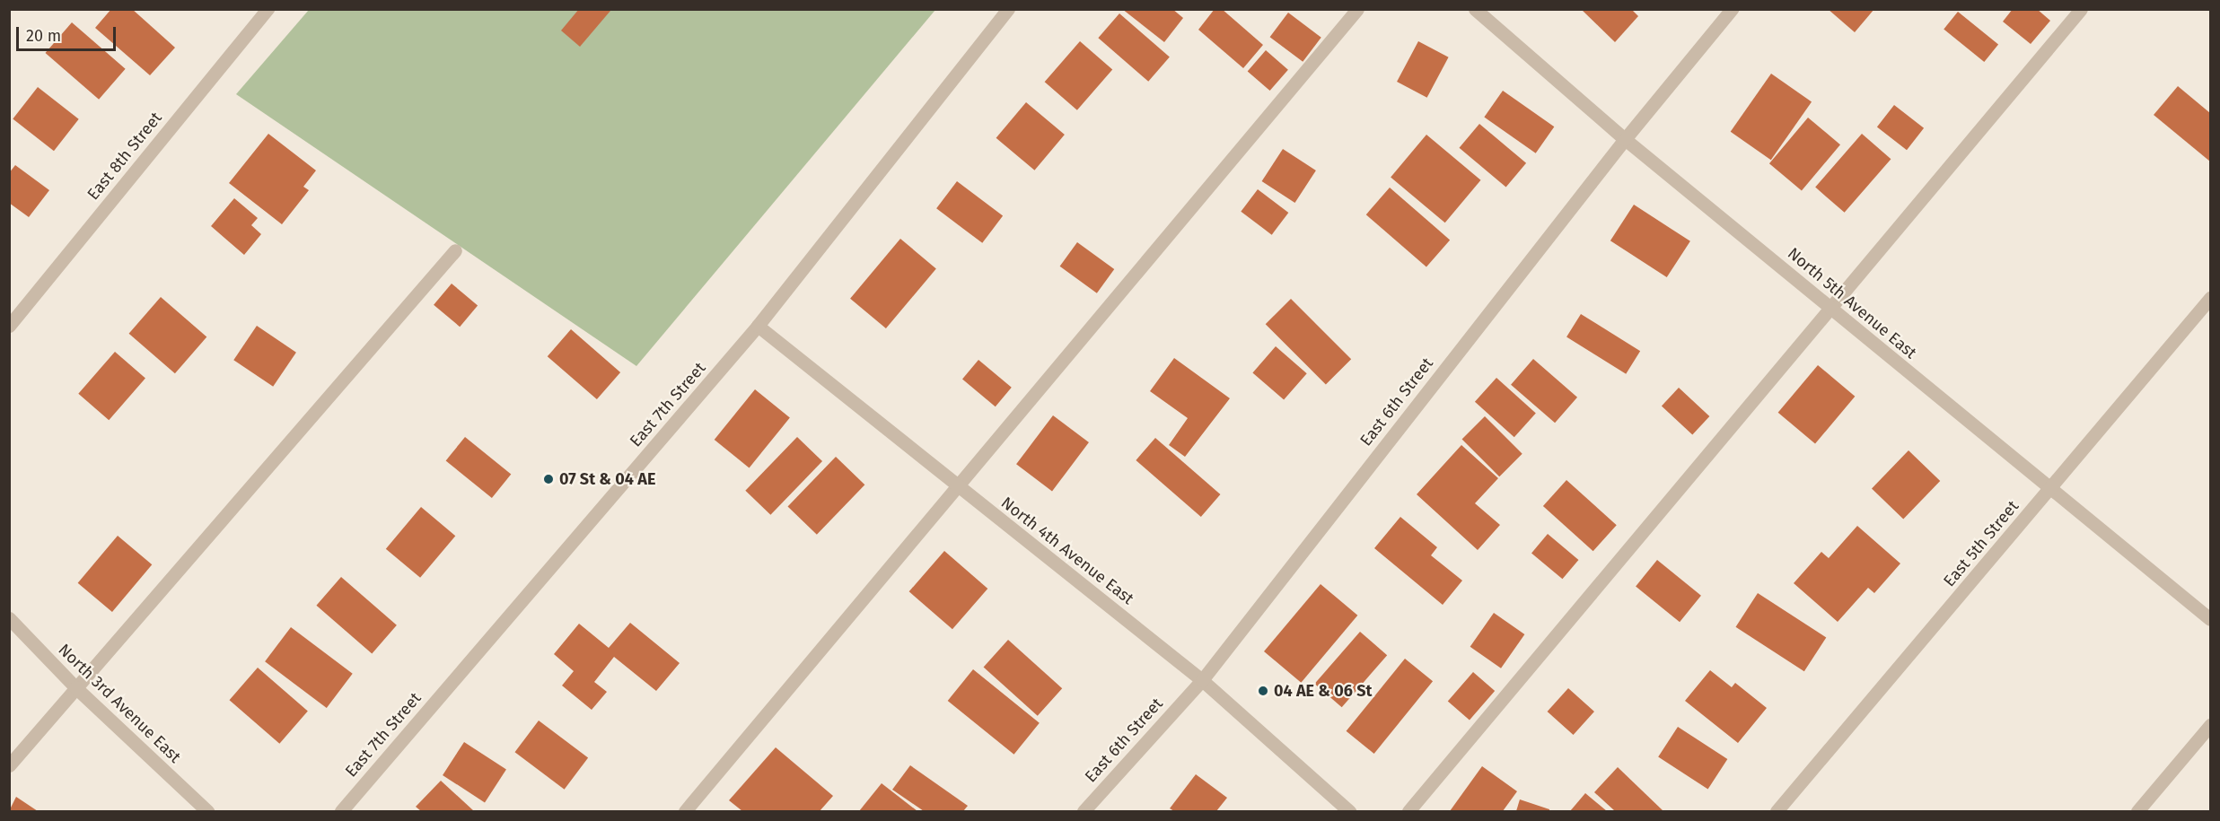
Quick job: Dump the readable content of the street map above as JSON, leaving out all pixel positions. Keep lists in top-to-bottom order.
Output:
{
  "streets": {
    "street": [
      "East 8th Street",
      "North 5th Avenue East",
      "East 6th Street",
      "East 7th Street",
      "East 5th Street",
      "North 4th Avenue East",
      "North 3rd Avenue East"
    ]
  },
  "crossings": [
    ["North 5th Avenue East", "East 6th Street"],
    ["North 5th Avenue East", "East 5th Street"],
    ["East 6th Street", "North 4th Avenue East"],
    ["East 7th Street", "North 4th Avenue East"]
  ],
  "places": ["07 St & 04 AE", "04 AE & 06 St"],
  "scale_bar": "20 m"
}
